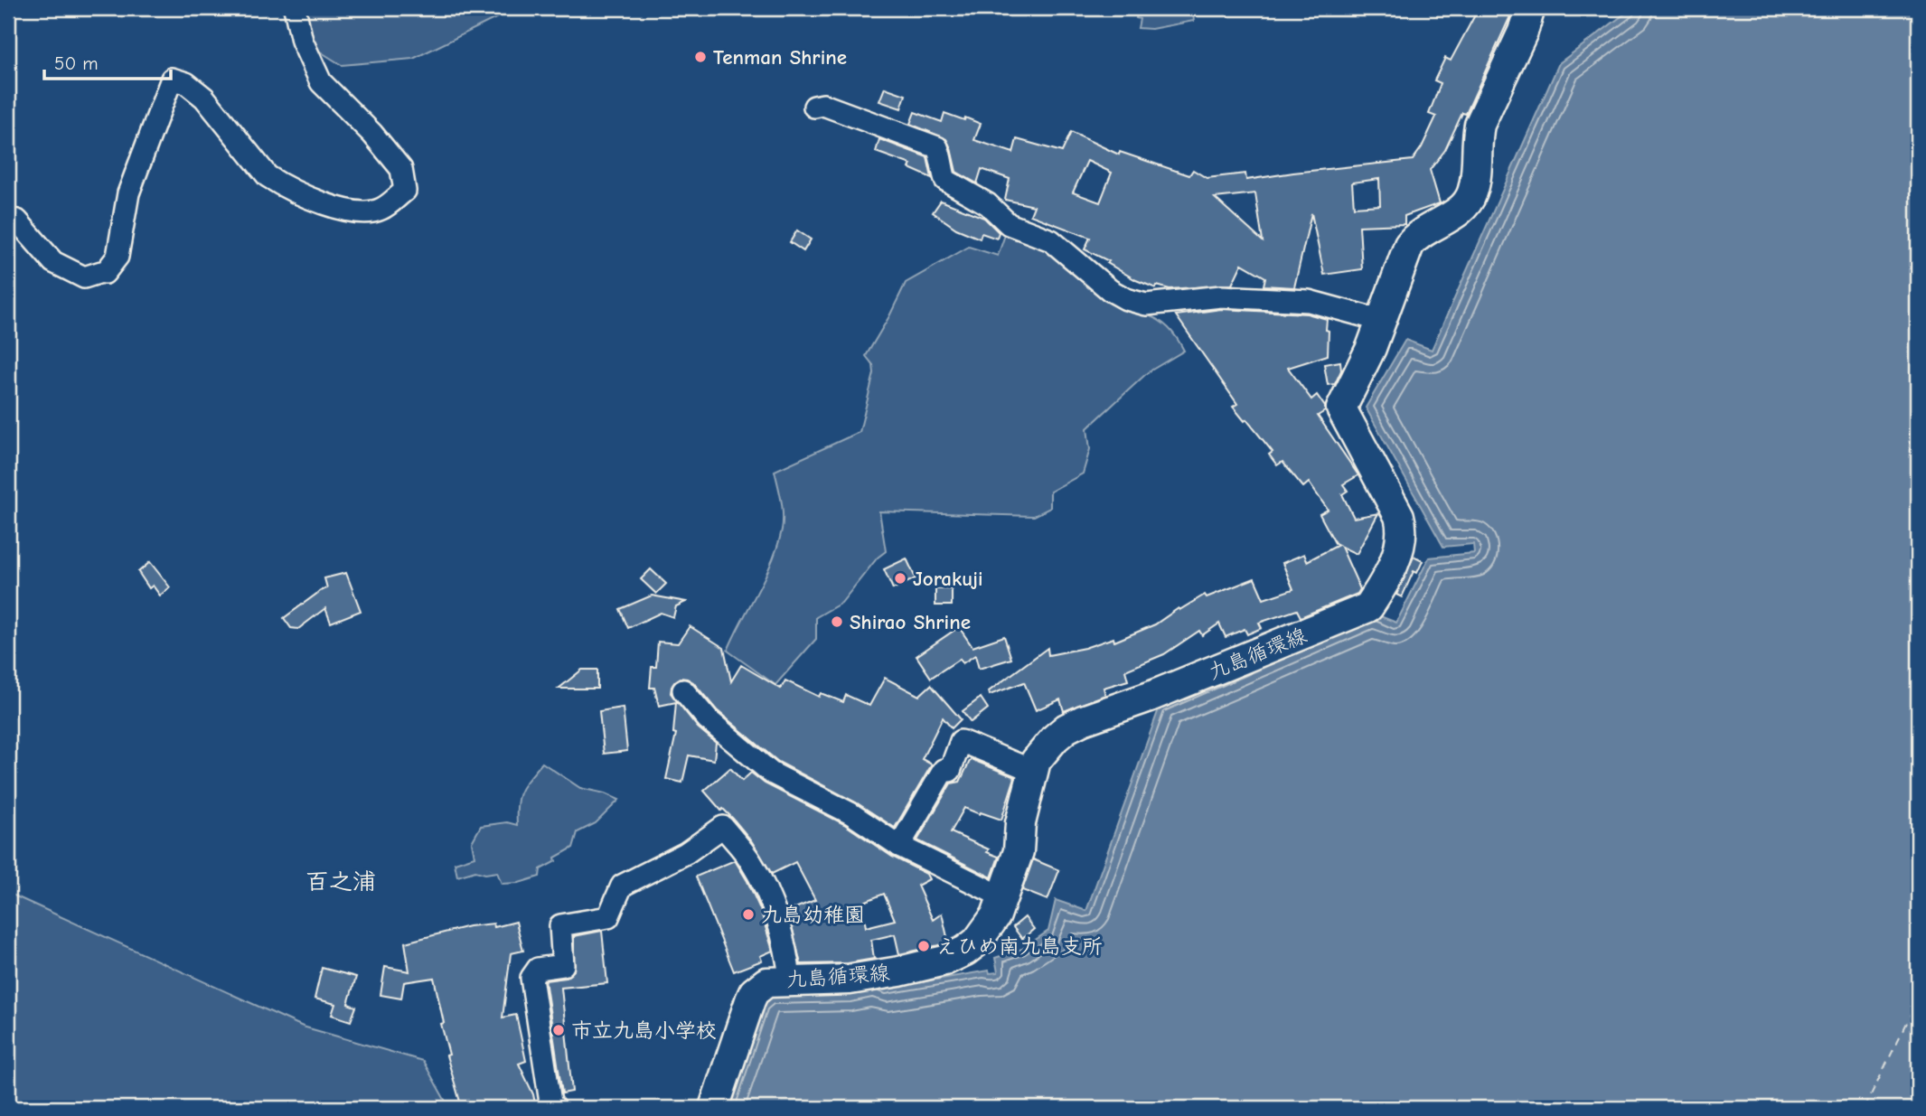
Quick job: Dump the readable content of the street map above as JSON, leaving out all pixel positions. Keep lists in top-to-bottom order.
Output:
{
  "streets": {
    "main road": ["九島循環線"]
  },
  "districts": ["百之浦"],
  "places": [
    "Tenman Shrine",
    "Jorakuji",
    "Shirao Shrine",
    "九島幼稚園",
    "えひめ南九島支所",
    "市立九島小学校"
  ],
  "scale_bar": "50 m"
}
